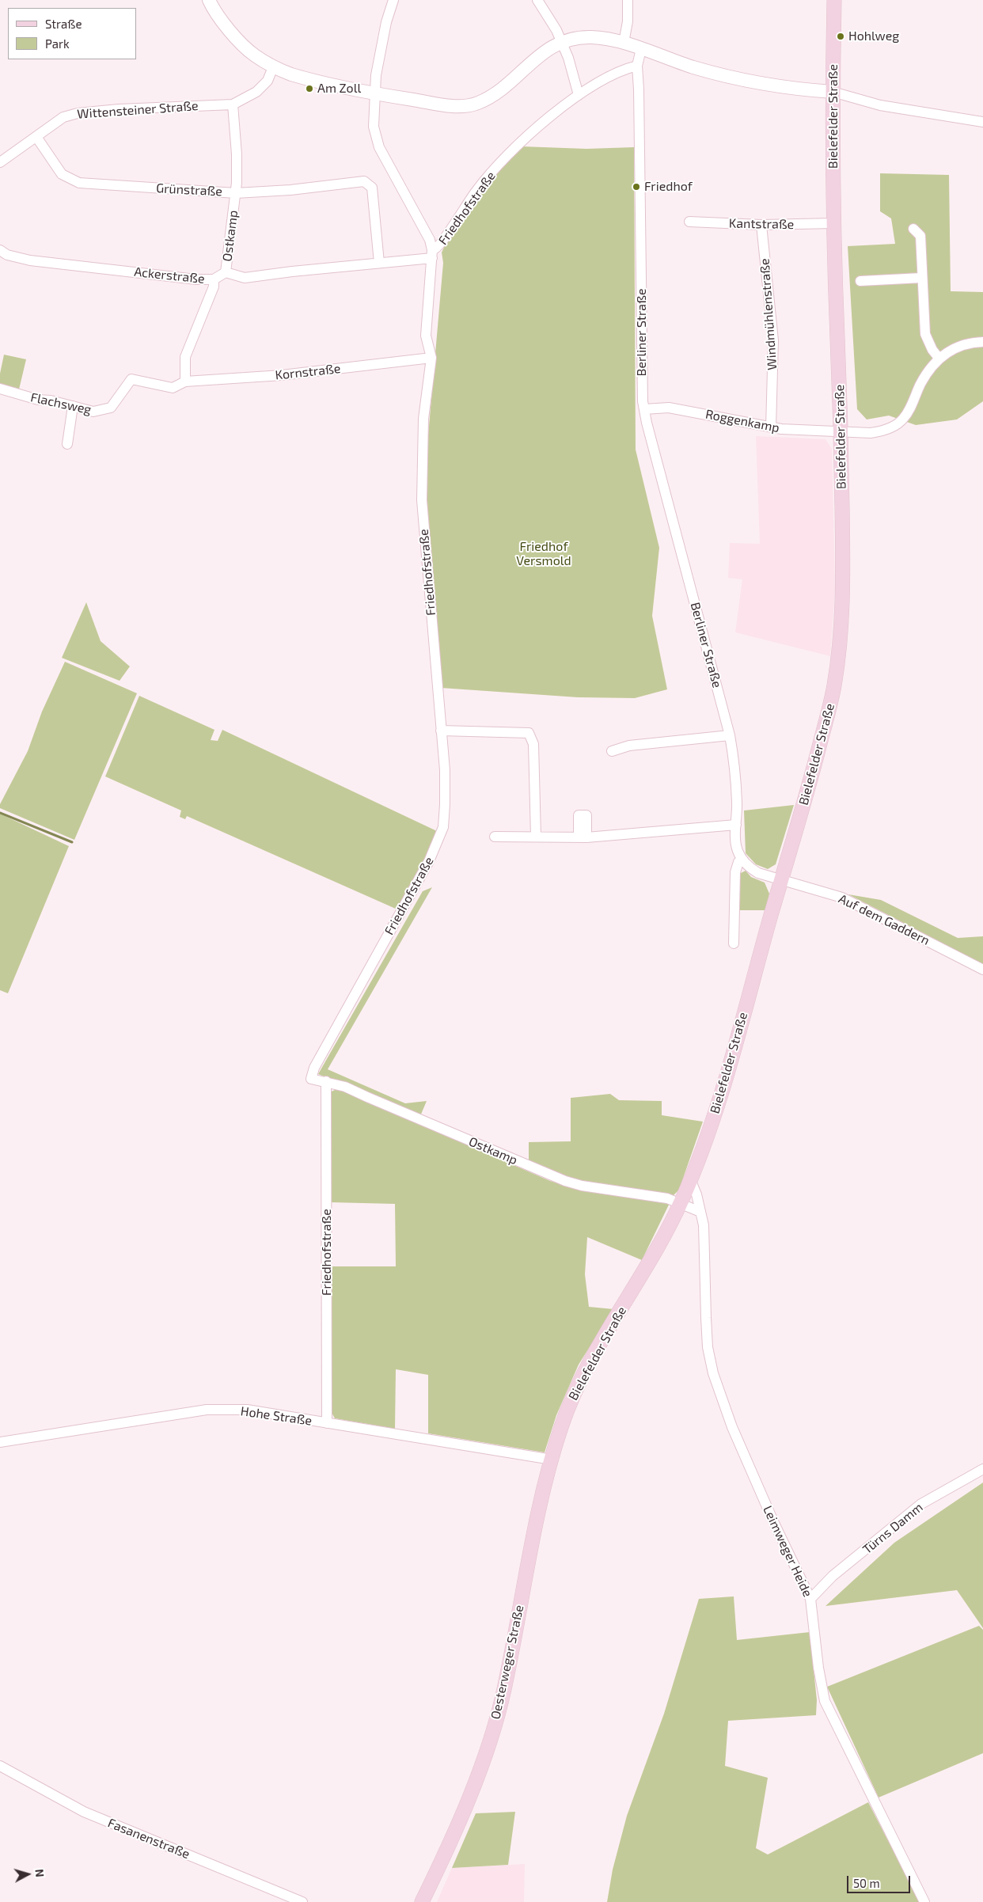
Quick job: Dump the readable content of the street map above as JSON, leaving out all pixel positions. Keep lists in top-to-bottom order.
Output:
{
  "streets": {
    "main road": ["Bielefelder Straße", "Oesterweger Straße"],
    "street": [
      "Wittensteiner Straße",
      "Grünstraße",
      "Friedhofstraße",
      "Kantstraße",
      "Ostkamp",
      "Ackerstraße",
      "Windmühlenstraße",
      "Berliner Straße",
      "Kornstraße",
      "Flachsweg",
      "Roggenkamp",
      "Auf dem Gaddern",
      "Hohe Straße",
      "Türns Damm",
      "Leimweger Heide",
      "Fasanenstraße"
    ]
  },
  "crossings": [
    ["Wittensteiner Straße", "Grünstraße"],
    ["Wittensteiner Straße", "Ostkamp"],
    ["Bielefelder Straße", "Kantstraße"],
    ["Bielefelder Straße", "Ostkamp"],
    ["Bielefelder Straße", "Roggenkamp"],
    ["Bielefelder Straße", "Auf dem Gaddern"],
    ["Bielefelder Straße", "Hohe Straße"],
    ["Bielefelder Straße", "Leimweger Heide"],
    ["Bielefelder Straße", "Oesterweger Straße"],
    ["Grünstraße", "Ostkamp"],
    ["Friedhofstraße", "Ostkamp"],
    ["Friedhofstraße", "Berliner Straße"],
    ["Friedhofstraße", "Kornstraße"],
    ["Friedhofstraße", "Hohe Straße"],
    ["Kantstraße", "Windmühlenstraße"],
    ["Ostkamp", "Ackerstraße"],
    ["Windmühlenstraße", "Roggenkamp"],
    ["Berliner Straße", "Roggenkamp"],
    ["Kornstraße", "Flachsweg"],
    ["Hohe Straße", "Oesterweger Straße"],
    ["Türns Damm", "Leimweger Heide"]
  ],
  "parks": ["Friedhof Versmold"],
  "places": ["Hohlweg", "Am Zoll", "Friedhof"],
  "legend": ["Straße", "Park"],
  "scale_bar": "50 m",
  "north": "right"
}
